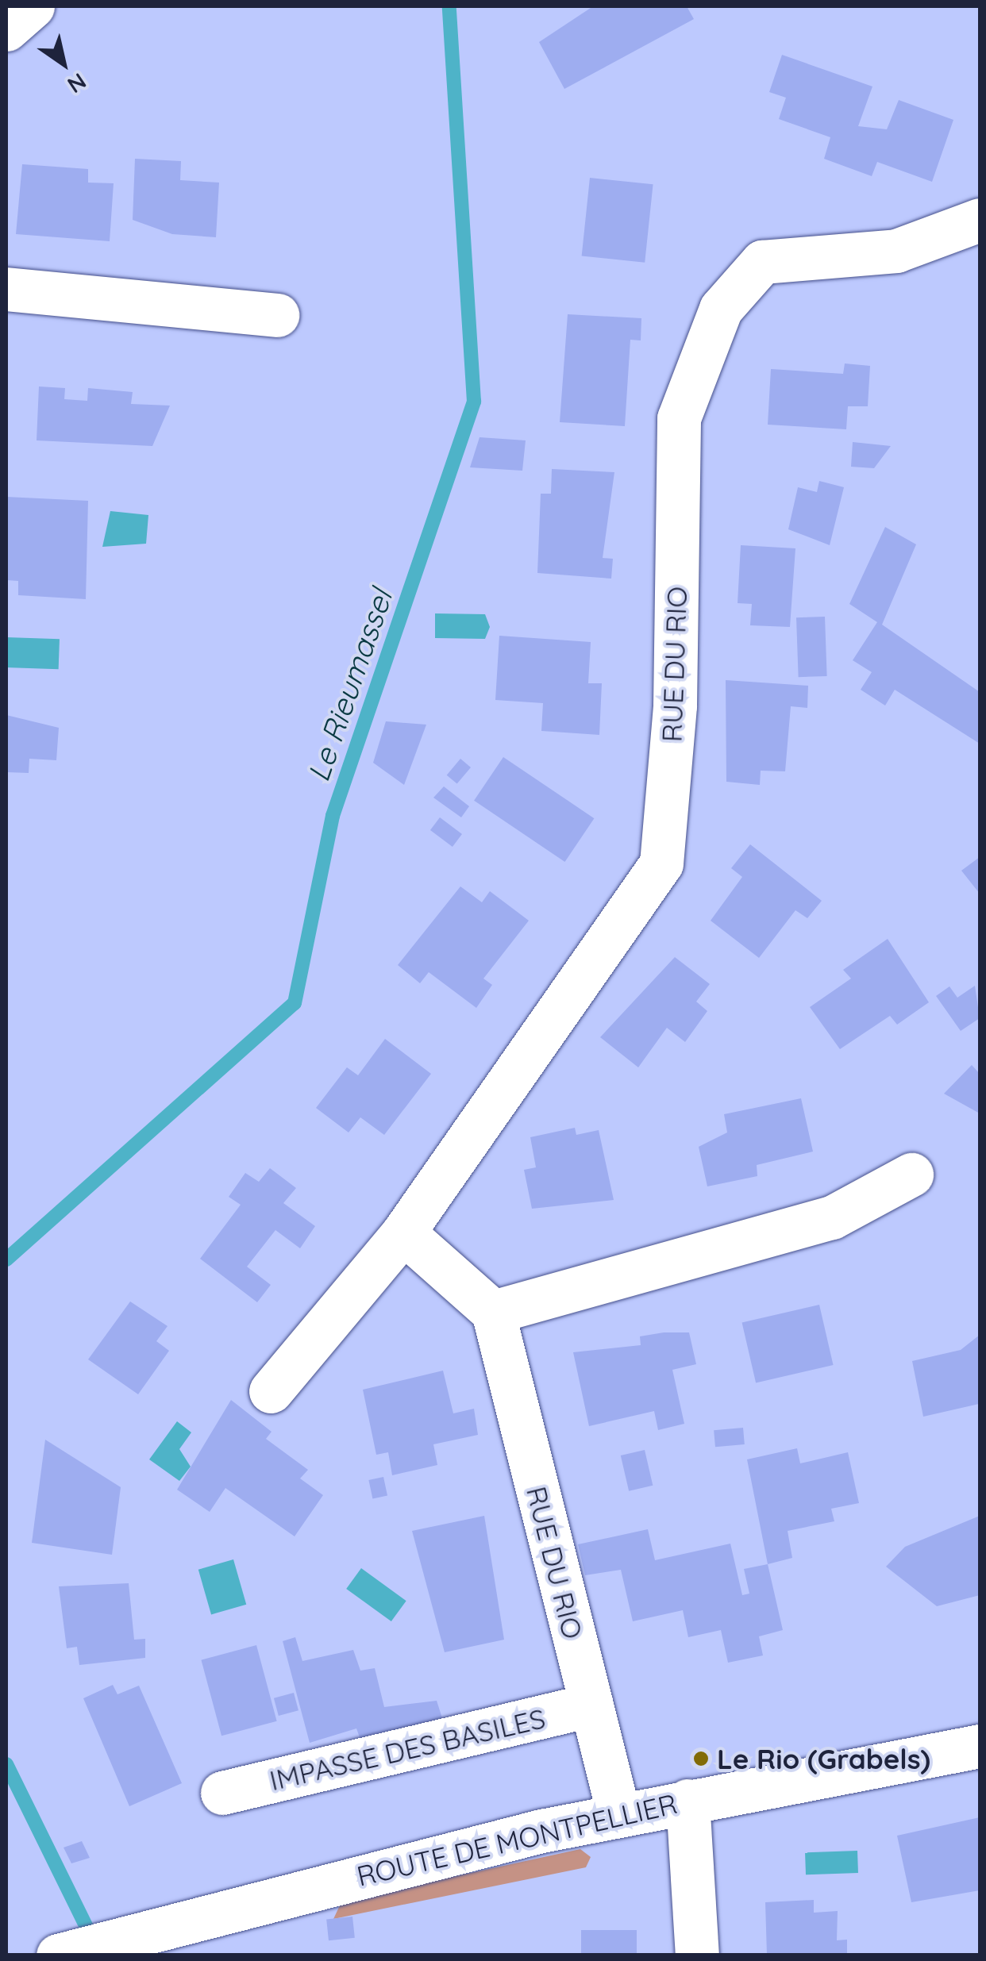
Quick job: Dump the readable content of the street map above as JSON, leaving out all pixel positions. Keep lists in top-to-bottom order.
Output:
{
  "streets": {
    "street": ["RUE DU RIO", "IMPASSE DES BASILES", "ROUTE DE MONTPELLIER"]
  },
  "crossings": [
    ["RUE DU RIO", "IMPASSE DES BASILES"],
    ["RUE DU RIO", "ROUTE DE MONTPELLIER"]
  ],
  "water": ["Le Rieumassel"],
  "places": ["Le Rio (Grabels)"],
  "north": "bottom right"
}
